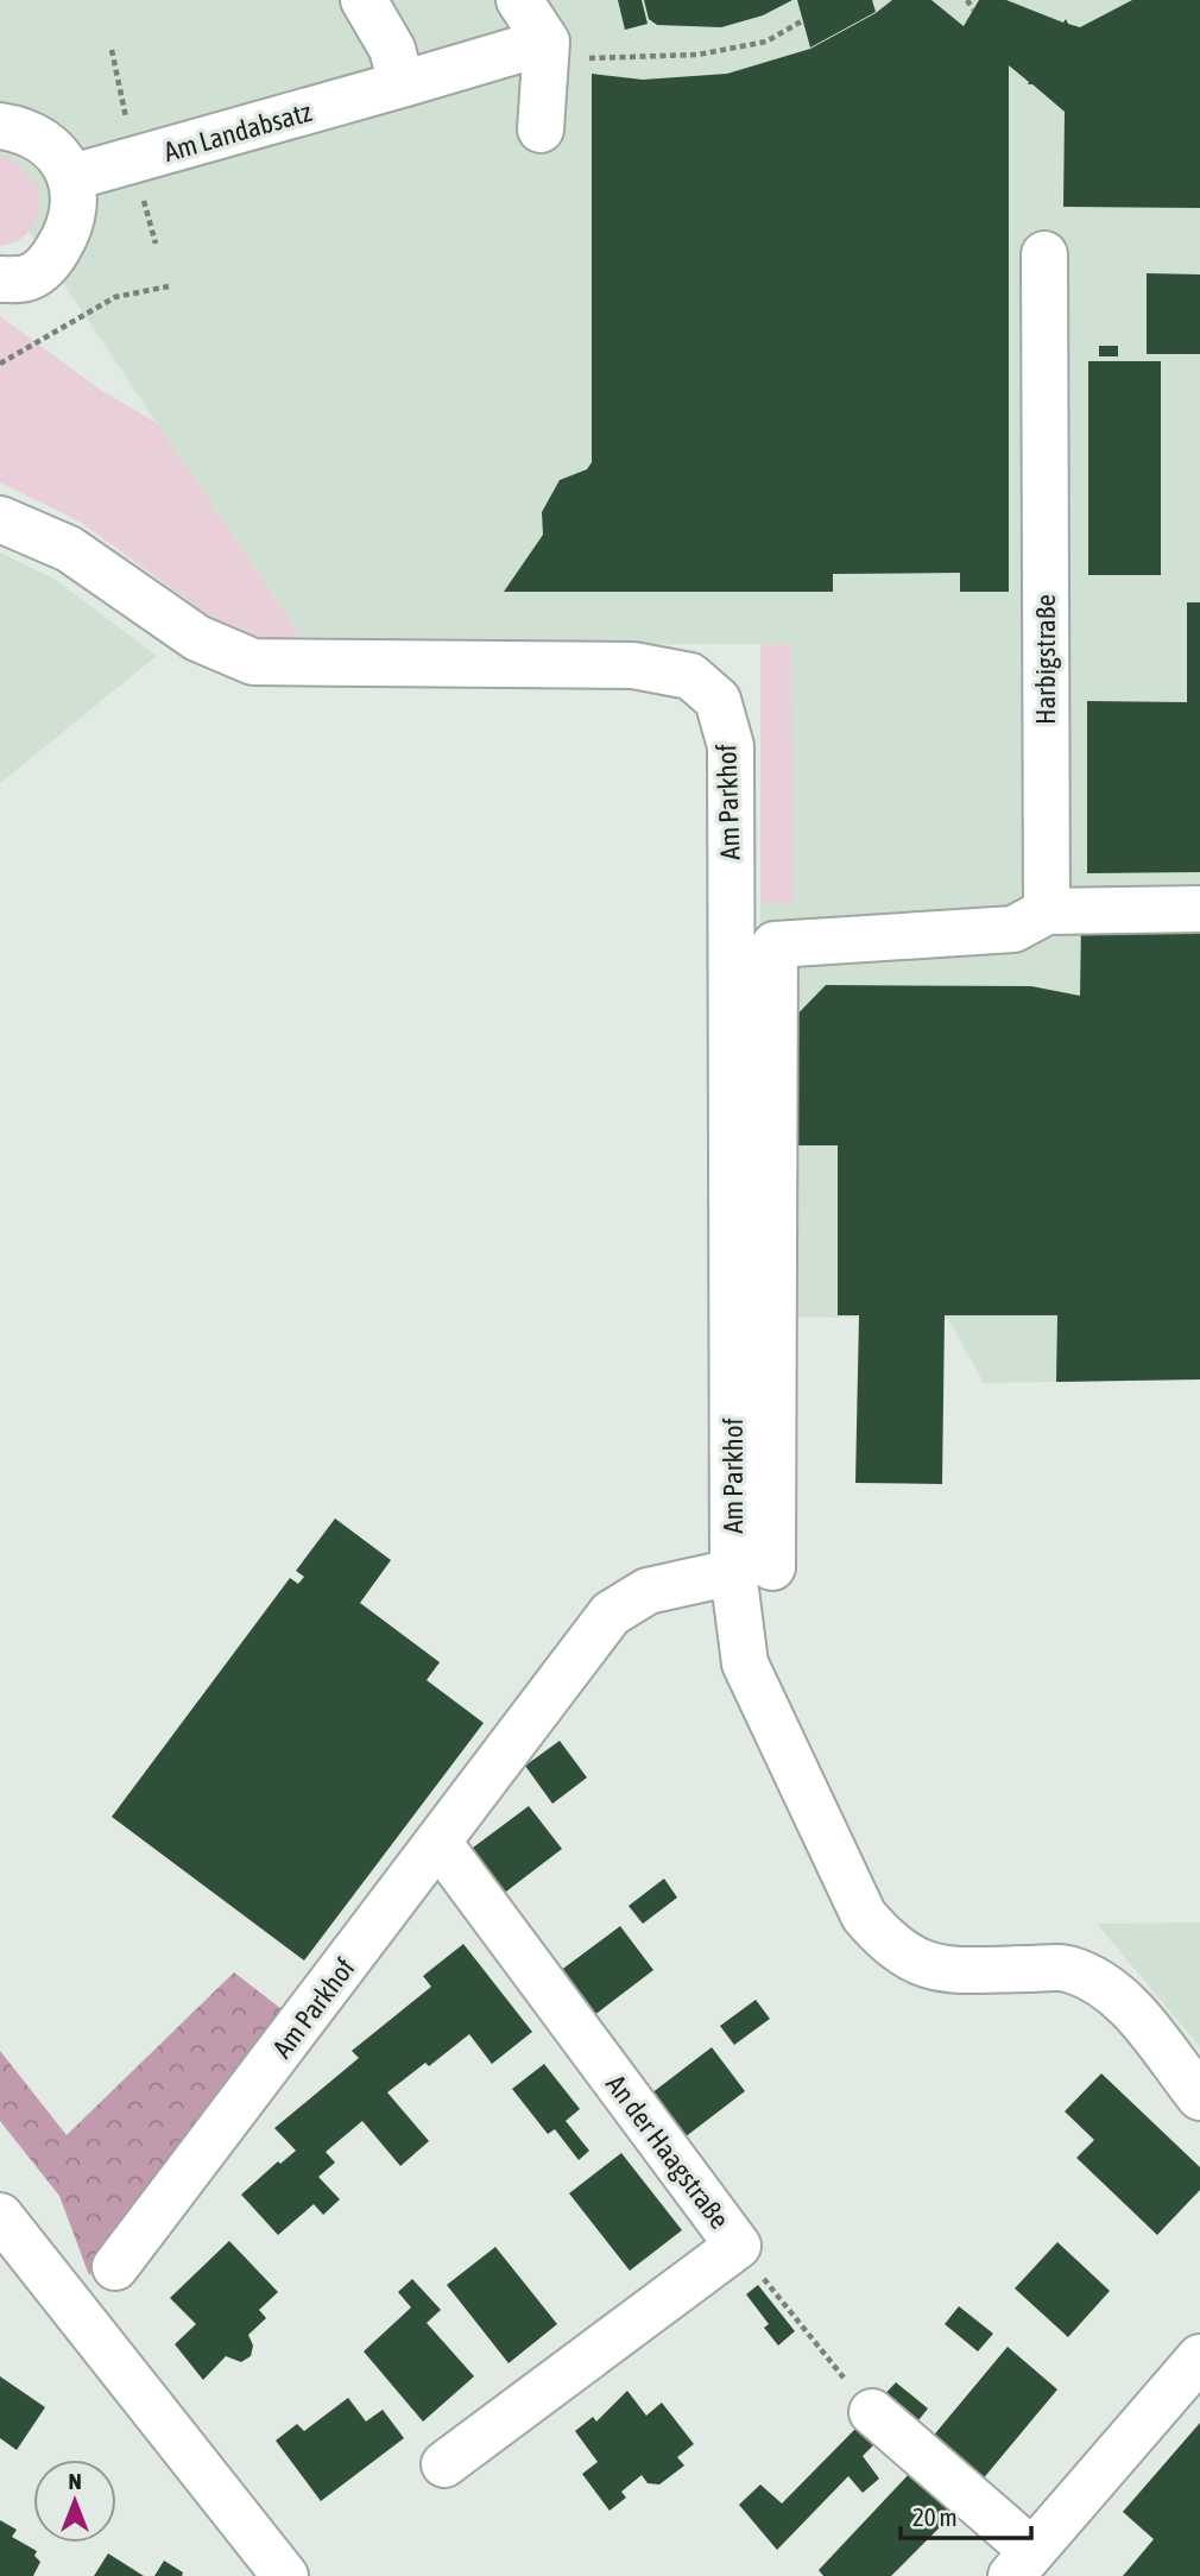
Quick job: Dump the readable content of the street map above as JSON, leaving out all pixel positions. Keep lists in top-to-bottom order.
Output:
{
  "streets": {
    "street": [
      "Am Landabsatz",
      "Harbigstraße",
      "Am Parkhof",
      "An der Haagstraße"
    ]
  },
  "crossings": [
    ["Am Parkhof", "An der Haagstraße"]
  ],
  "scale_bar": "20 m",
  "north": "top"
}
